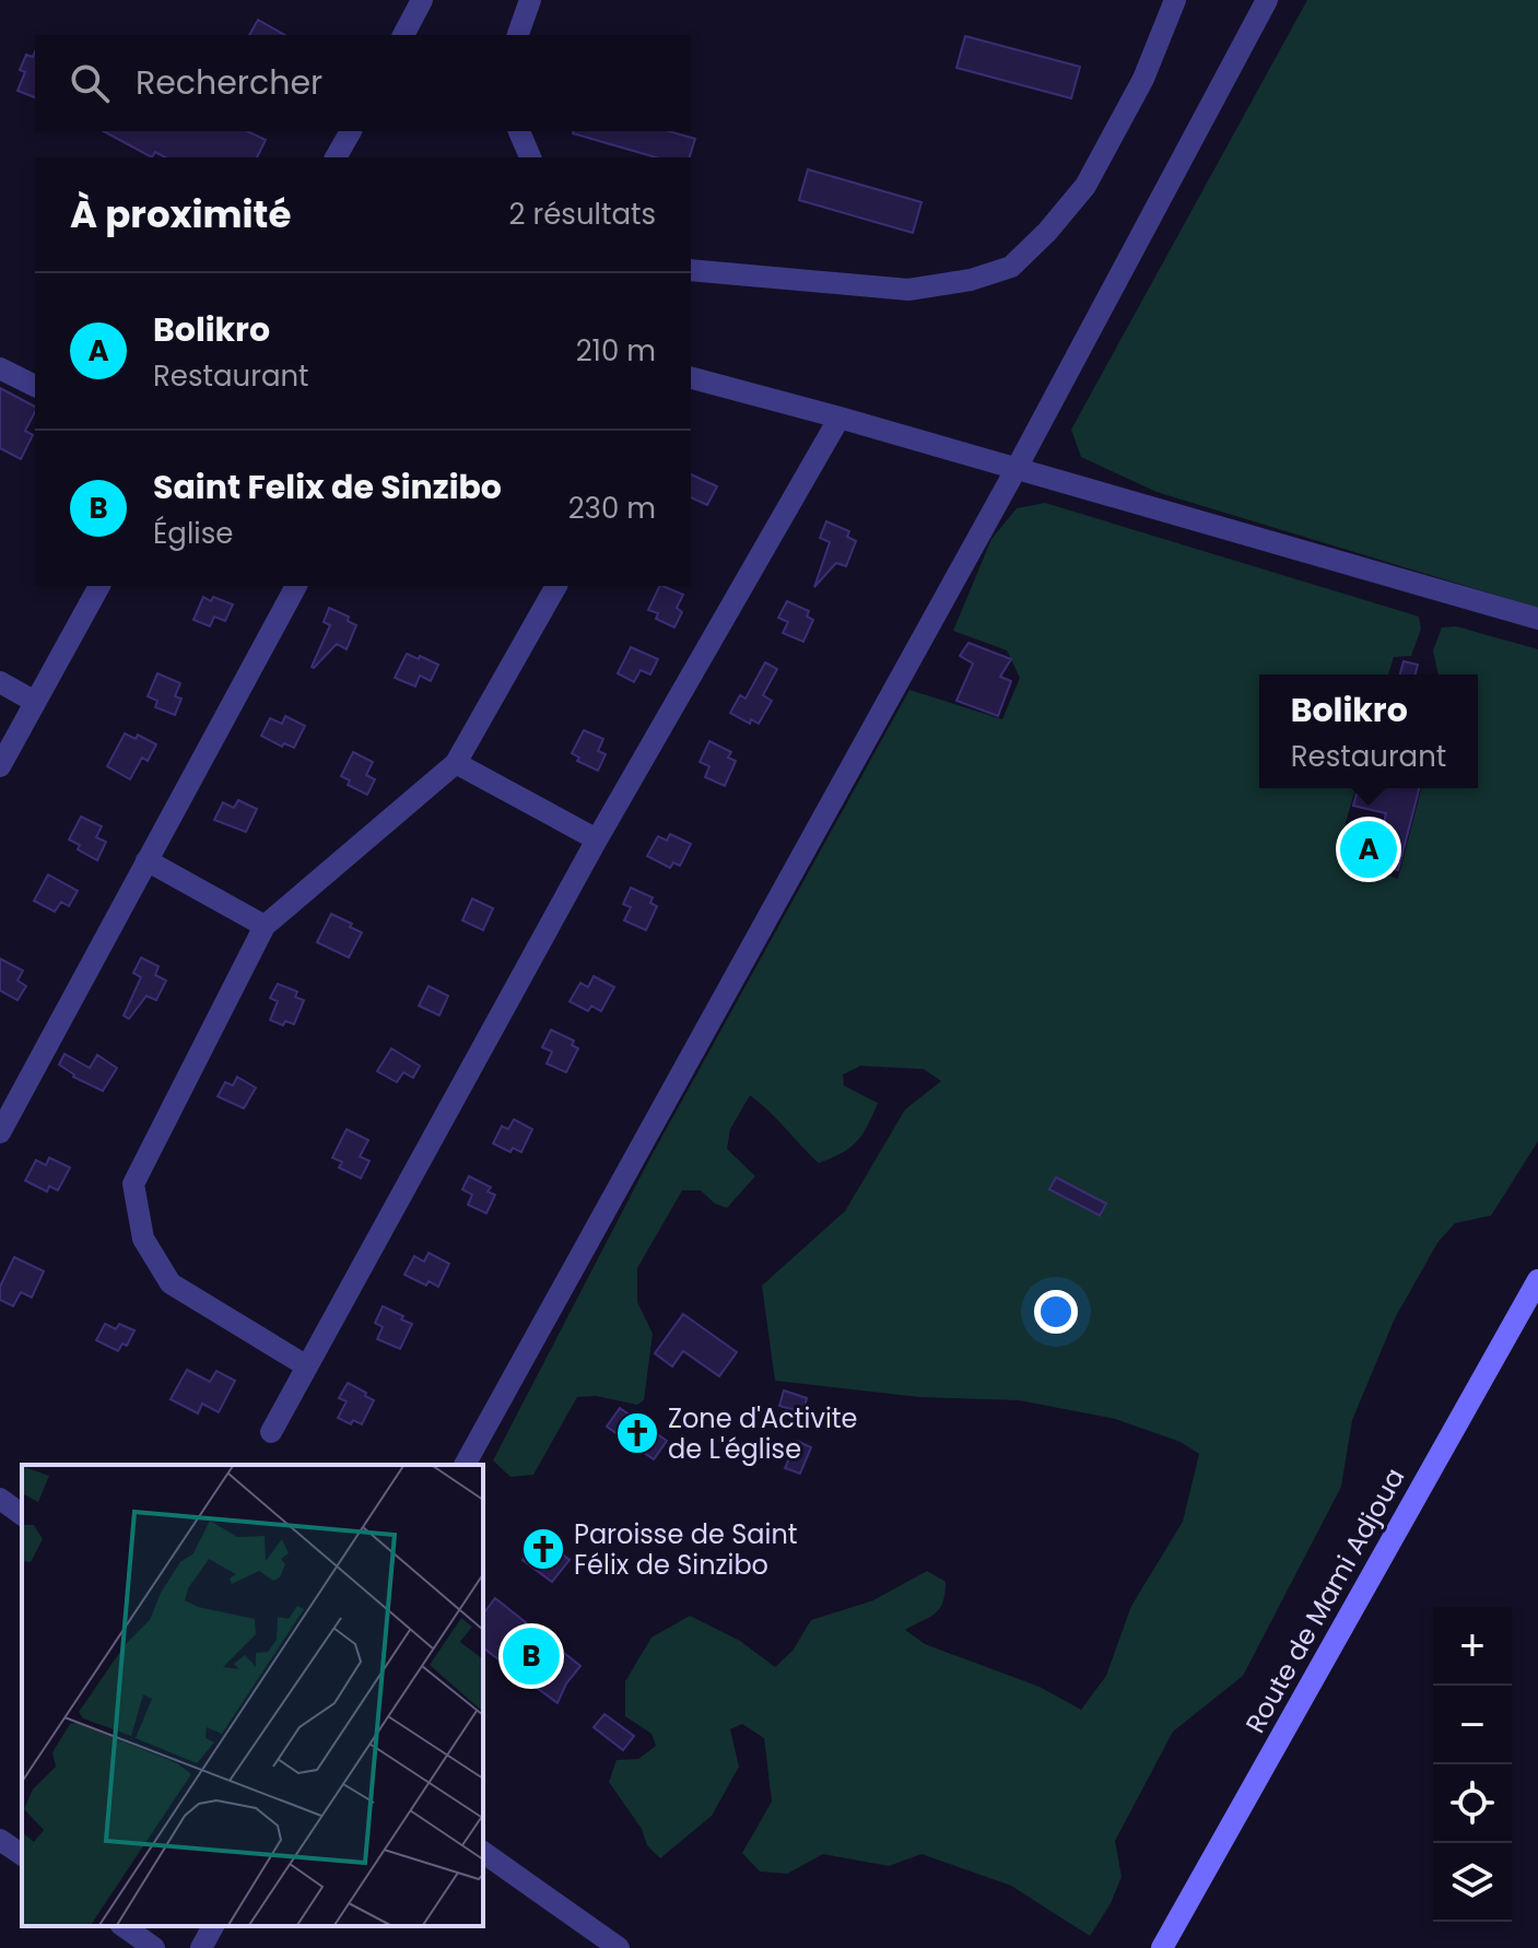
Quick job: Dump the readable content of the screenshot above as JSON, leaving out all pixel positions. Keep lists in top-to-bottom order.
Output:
{
  "streets": {
    "street": ["Route de Mami Adjoua"]
  },
  "places": {
    "church": ["Zone d'Activite de L'église", "Paroisse de Saint Félix de Sinzibo"]
  },
  "page": {
    "search": "Rechercher",
    "heading": ["À proximité", "2 résultats"],
    "list": [
      {
        "mark": "A",
        "name": "Bolikro",
        "note": "Restaurant",
        "value": "210 m"
      },
      {
        "mark": "B",
        "name": "Saint Felix de Sinzibo",
        "note": "Église",
        "value": "230 m"
      }
    ],
    "popup": ["Bolikro", "Restaurant"],
    "pins": ["A", "B"],
    "map_buttons": ["+", "−"]
  }
}
